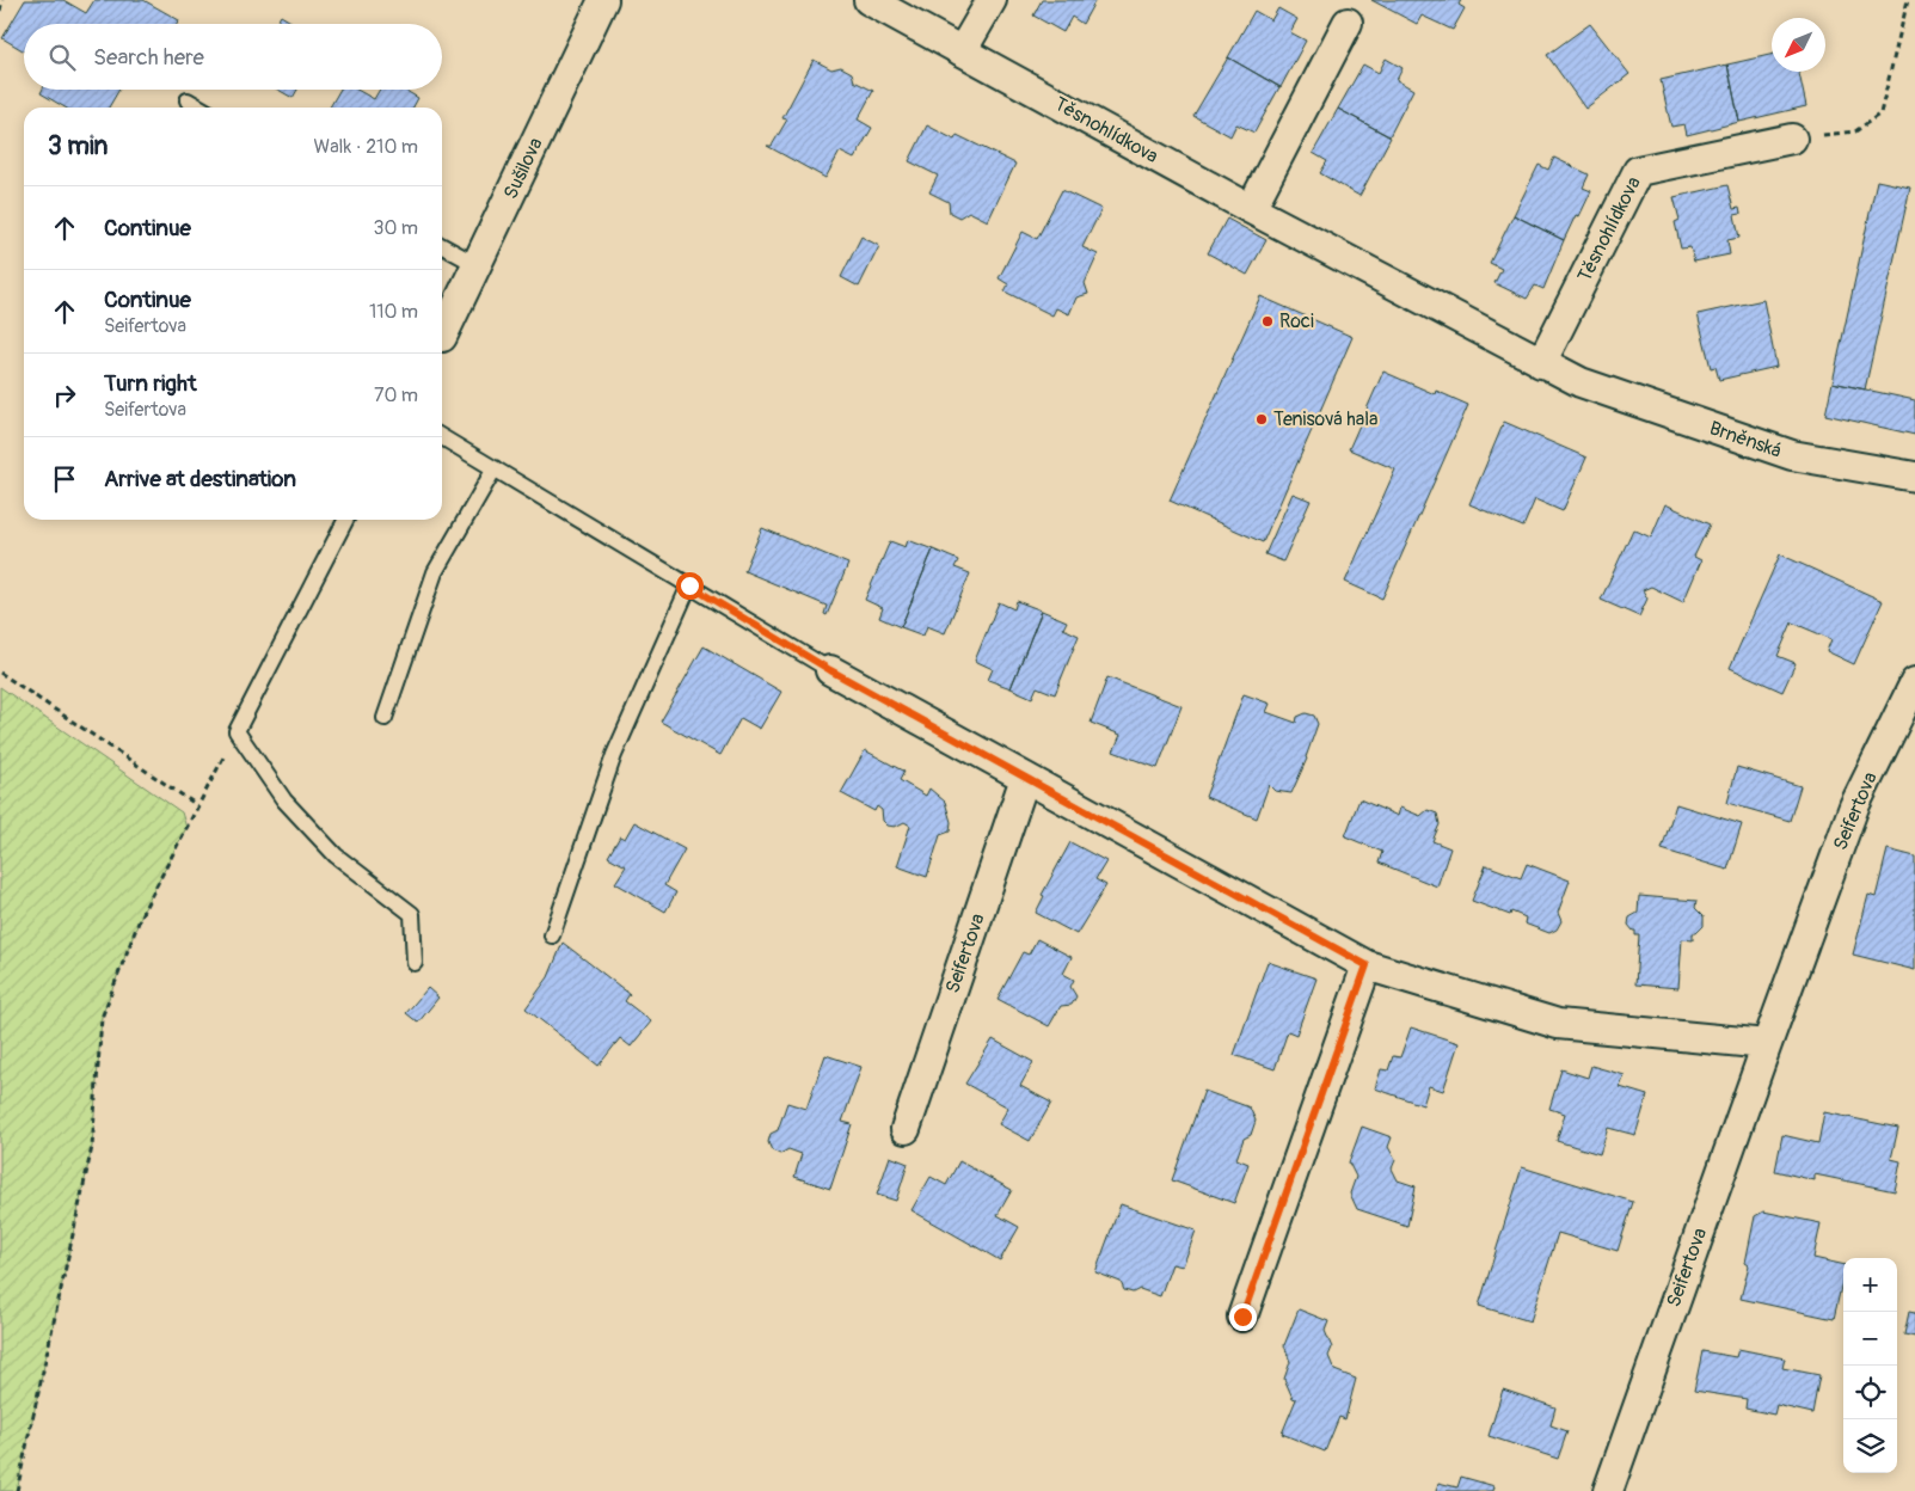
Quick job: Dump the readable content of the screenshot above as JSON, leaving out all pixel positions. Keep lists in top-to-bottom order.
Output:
{
  "streets": {
    "street": [
      "Těsnohlídkova",
      "Sušilova",
      "Brněnská",
      "Seifertova"
    ]
  },
  "crossings": [
    ["Těsnohlídkova", "Brněnská"]
  ],
  "places": ["Roci", "Tenisová hala"],
  "north": "bottom left",
  "page": {
    "search": "Search here",
    "heading": ["3 min", "Walk · 210 m"],
    "list": [
      ["Continue", "30 m"],
      ["Continue", "Seifertova", "110 m"],
      ["Turn right", "Seifertova", "70 m"],
      "Arrive at destination"
    ],
    "map_buttons": ["+", "−"]
  }
}
